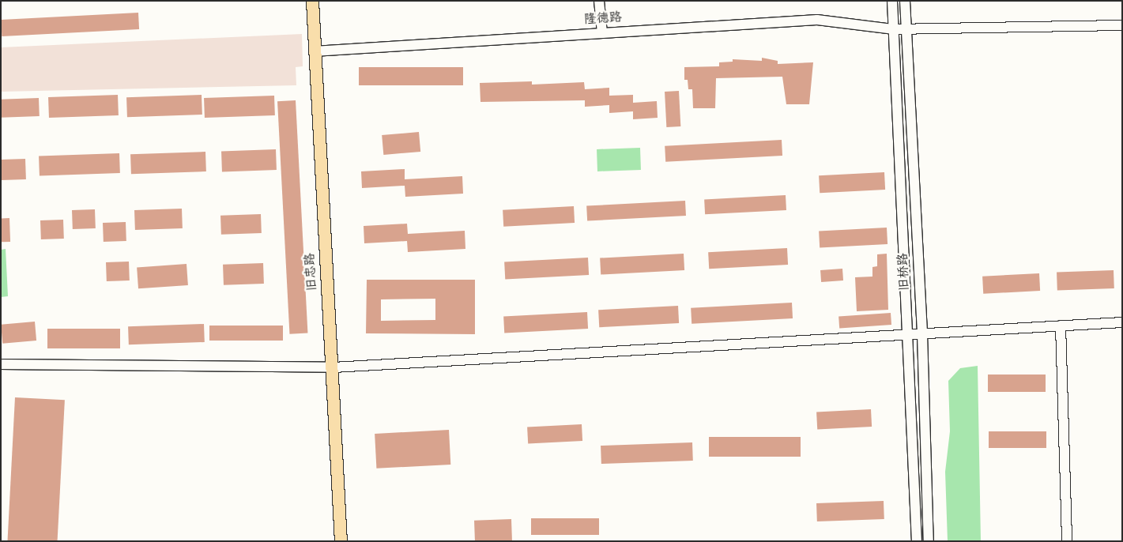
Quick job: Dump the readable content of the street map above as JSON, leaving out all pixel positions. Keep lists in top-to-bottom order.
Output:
{
  "streets": {
    "main road": ["旧忠路"],
    "street": ["隆德路", "旧桥路"]
  },
  "crossings": [
    ["隆德路", "旧忠路"],
    ["隆德路", "旧桥路"]
  ]
}
